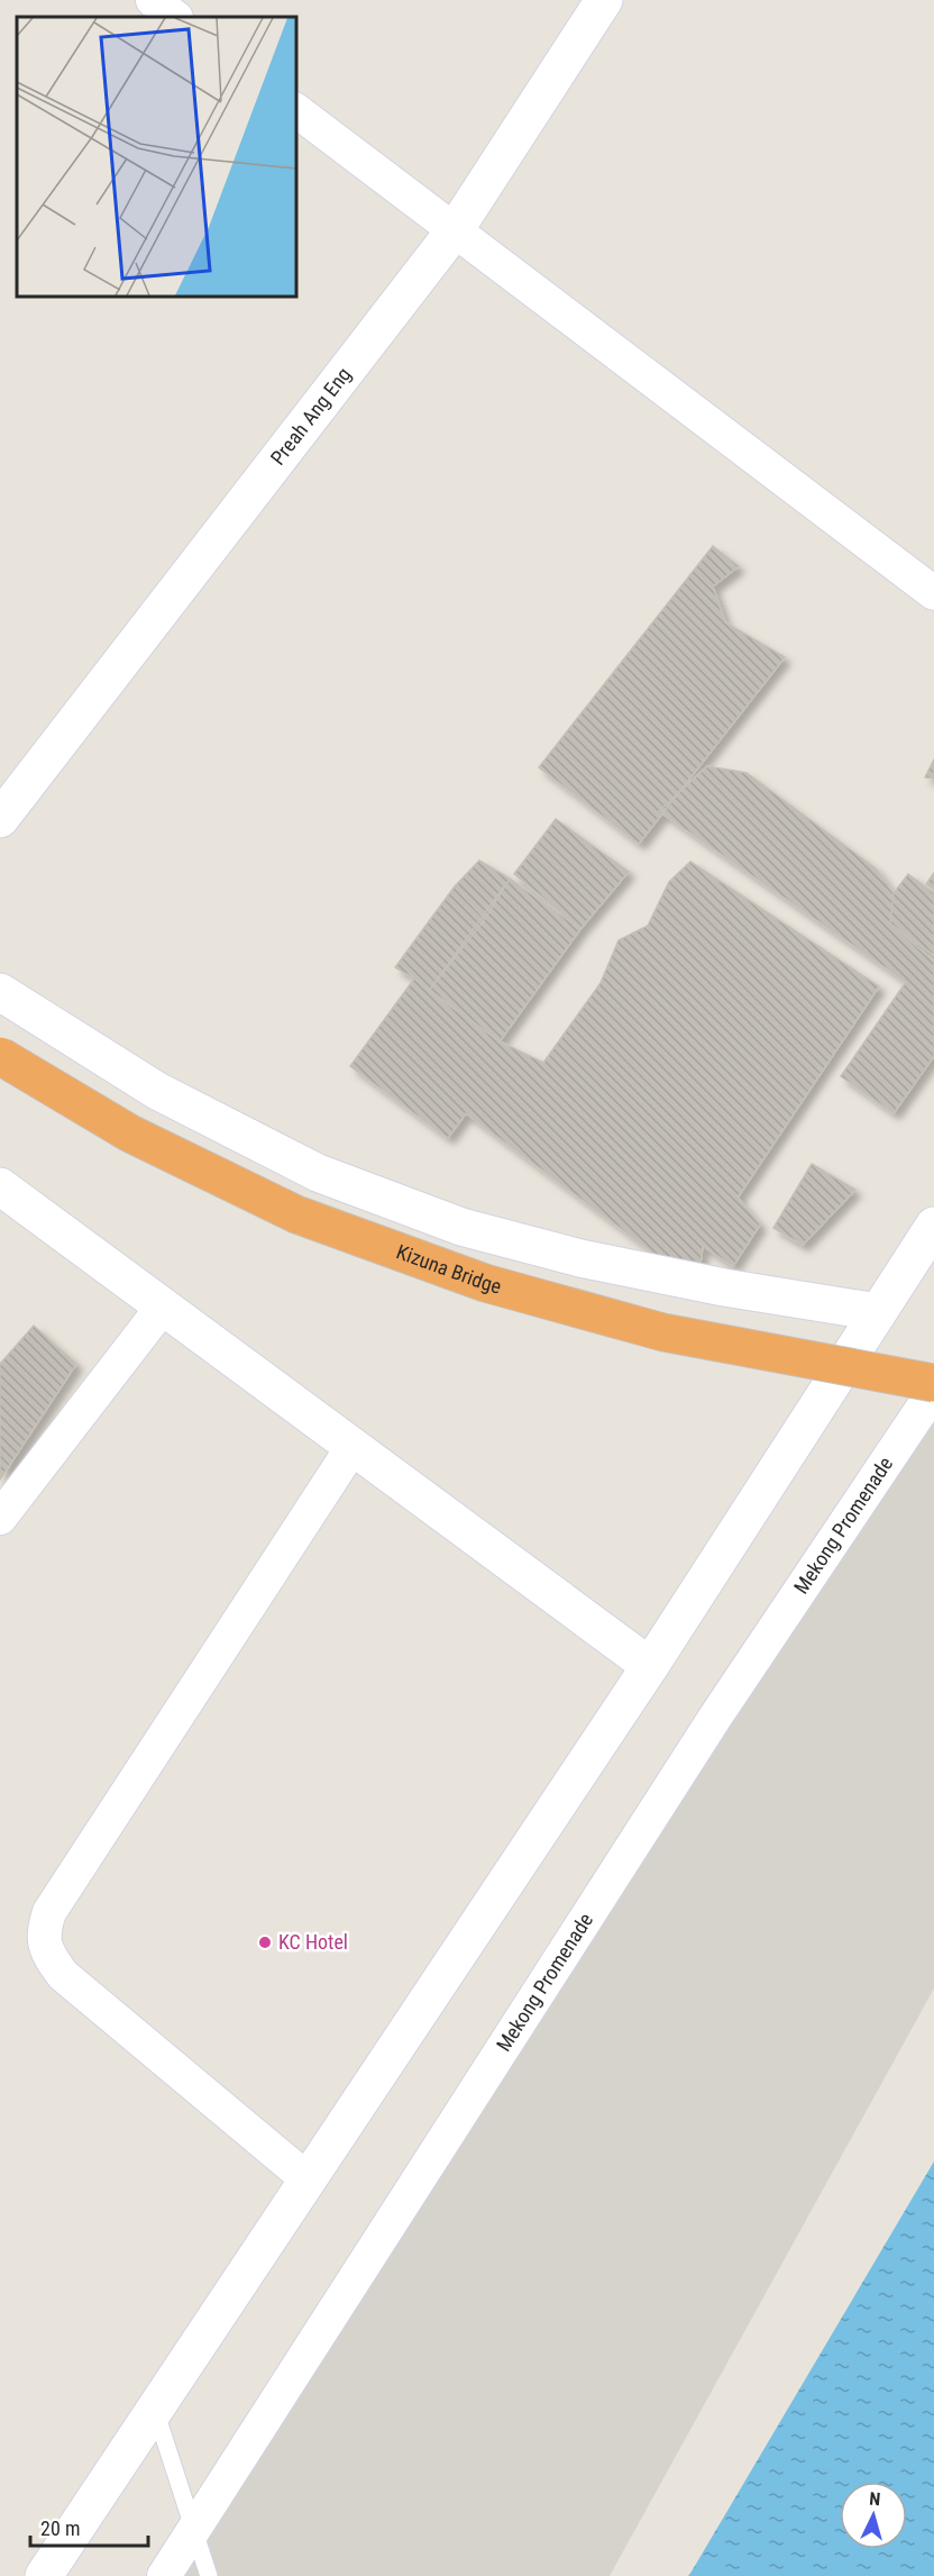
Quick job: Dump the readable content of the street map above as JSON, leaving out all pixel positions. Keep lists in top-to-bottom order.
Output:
{
  "streets": {
    "highway": ["Kizuna Bridge"],
    "street": ["Preah Ang Eng", "Mekong Promenade"]
  },
  "places": ["KC Hotel"],
  "scale_bar": "20 m",
  "north": "top"
}
